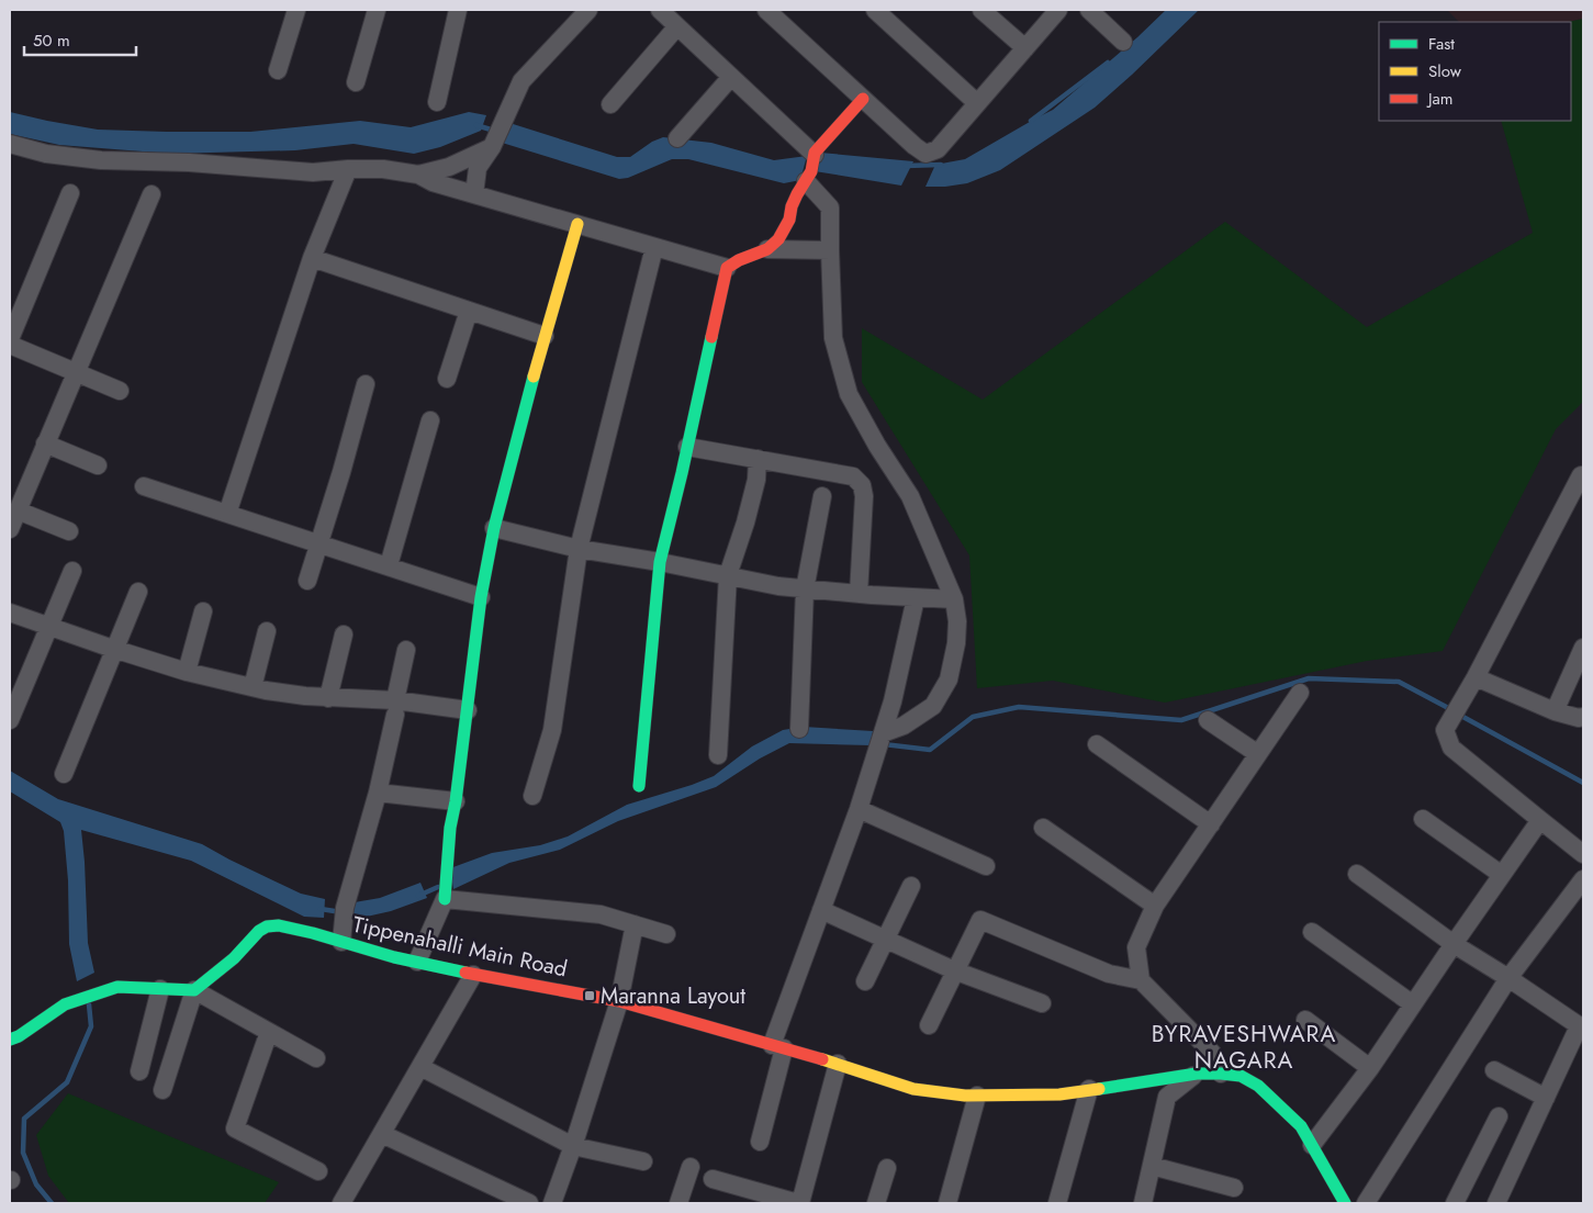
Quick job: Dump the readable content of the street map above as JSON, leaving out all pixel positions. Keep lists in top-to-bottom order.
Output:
{
  "streets": {
    "street": ["Tippenahalli Main Road"]
  },
  "districts": ["BYRAVESHWARA NAGARA"],
  "places": {
    "transit": ["Maranna Layout"]
  },
  "legend": ["Fast", "Slow", "Jam"],
  "scale_bar": "50 m"
}
